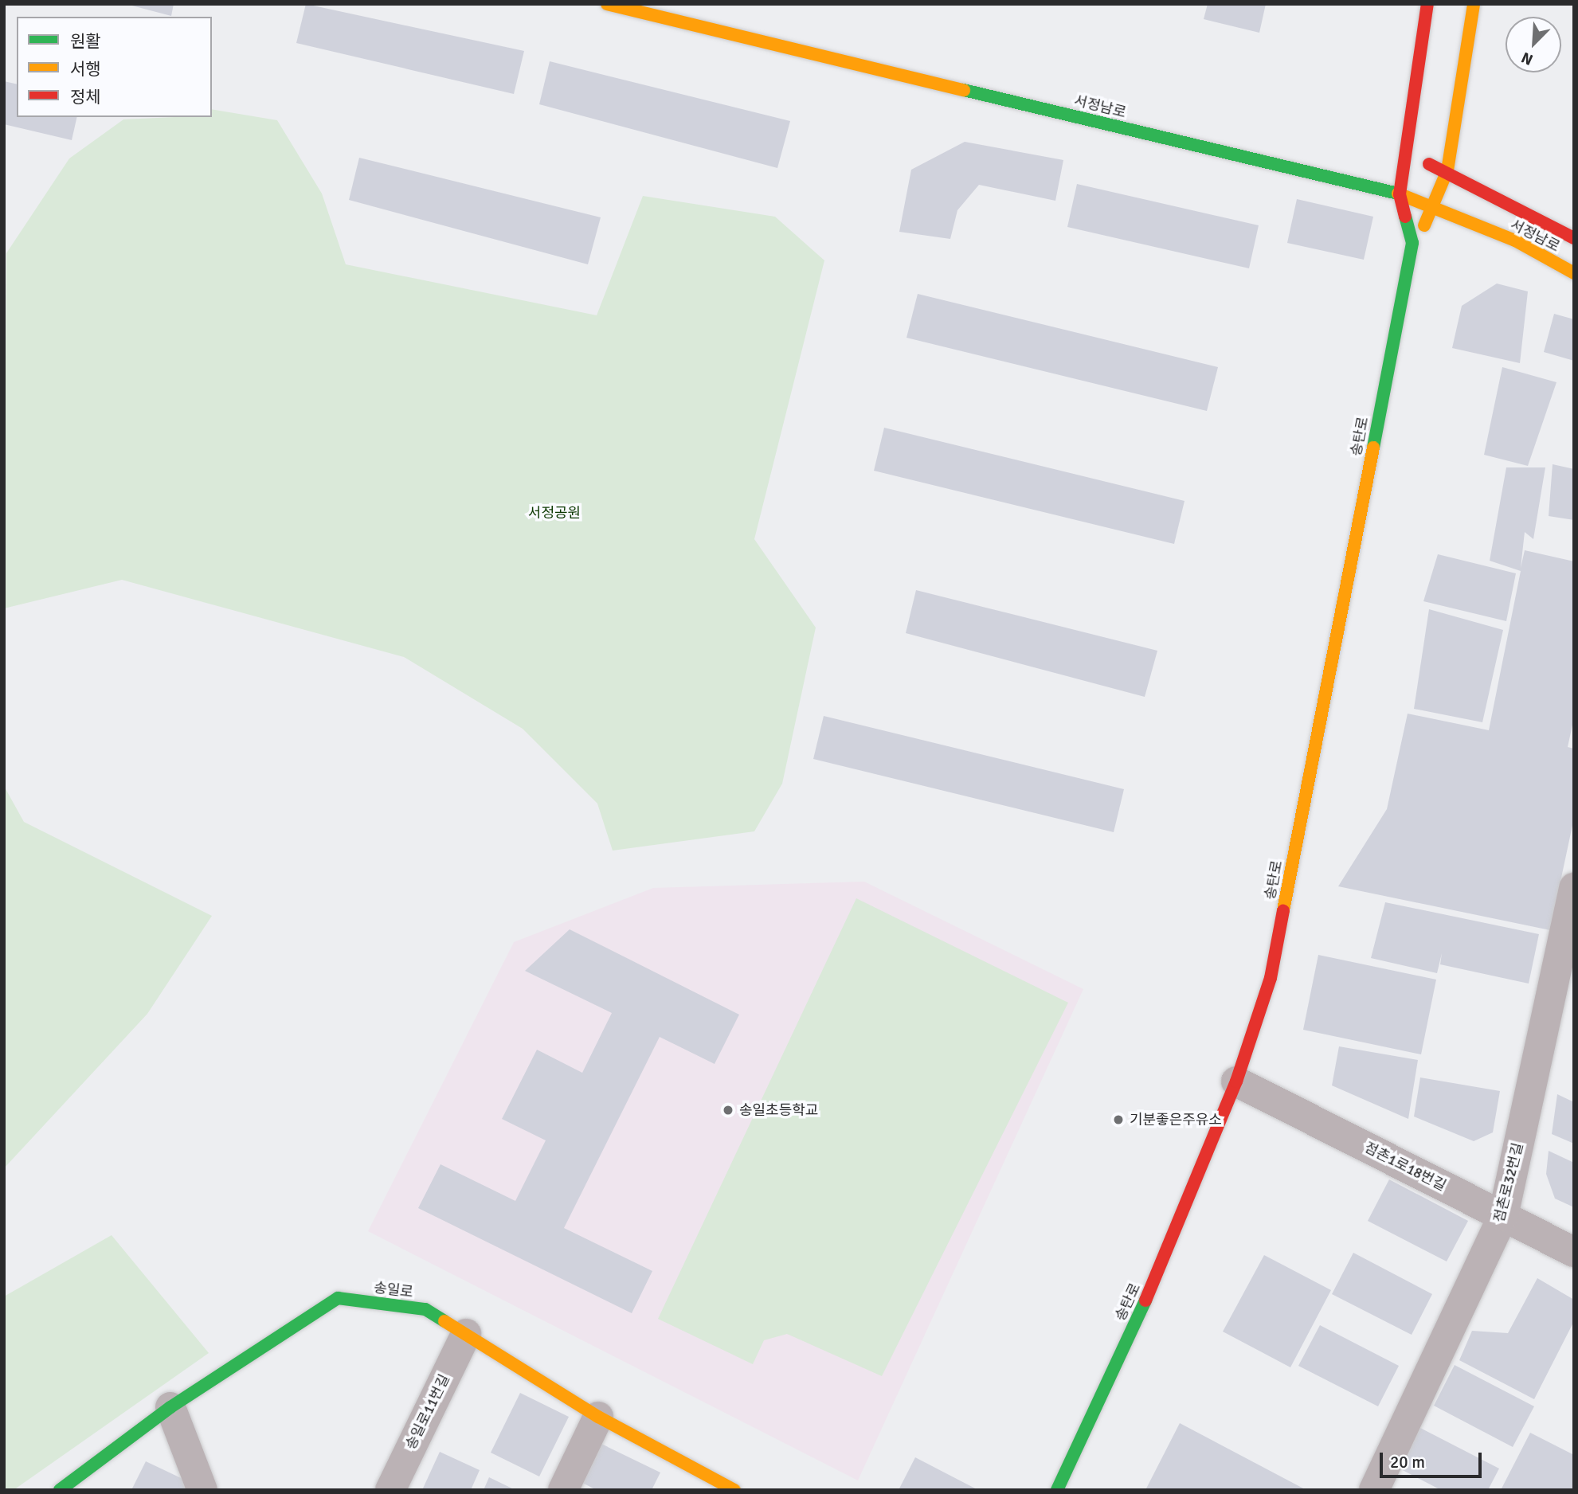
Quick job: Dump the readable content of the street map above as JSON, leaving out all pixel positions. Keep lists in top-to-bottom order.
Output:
{
  "streets": {
    "street": [
      "서정남로",
      "송탄로",
      "점촌1로18번길",
      "점촌로32번길",
      "송일로",
      "송일로11번길"
    ]
  },
  "crossings": [
    ["서정남로", "송탄로"],
    ["송탄로", "점촌1로18번길"],
    ["점촌1로18번길", "점촌로32번길"],
    ["송일로", "송일로11번길"]
  ],
  "parks": ["서정공원"],
  "places": ["송일초등학교", "기분좋은주유소"],
  "legend": ["원활", "서행", "정체"],
  "scale_bar": "20 m",
  "north": "bottom left"
}
